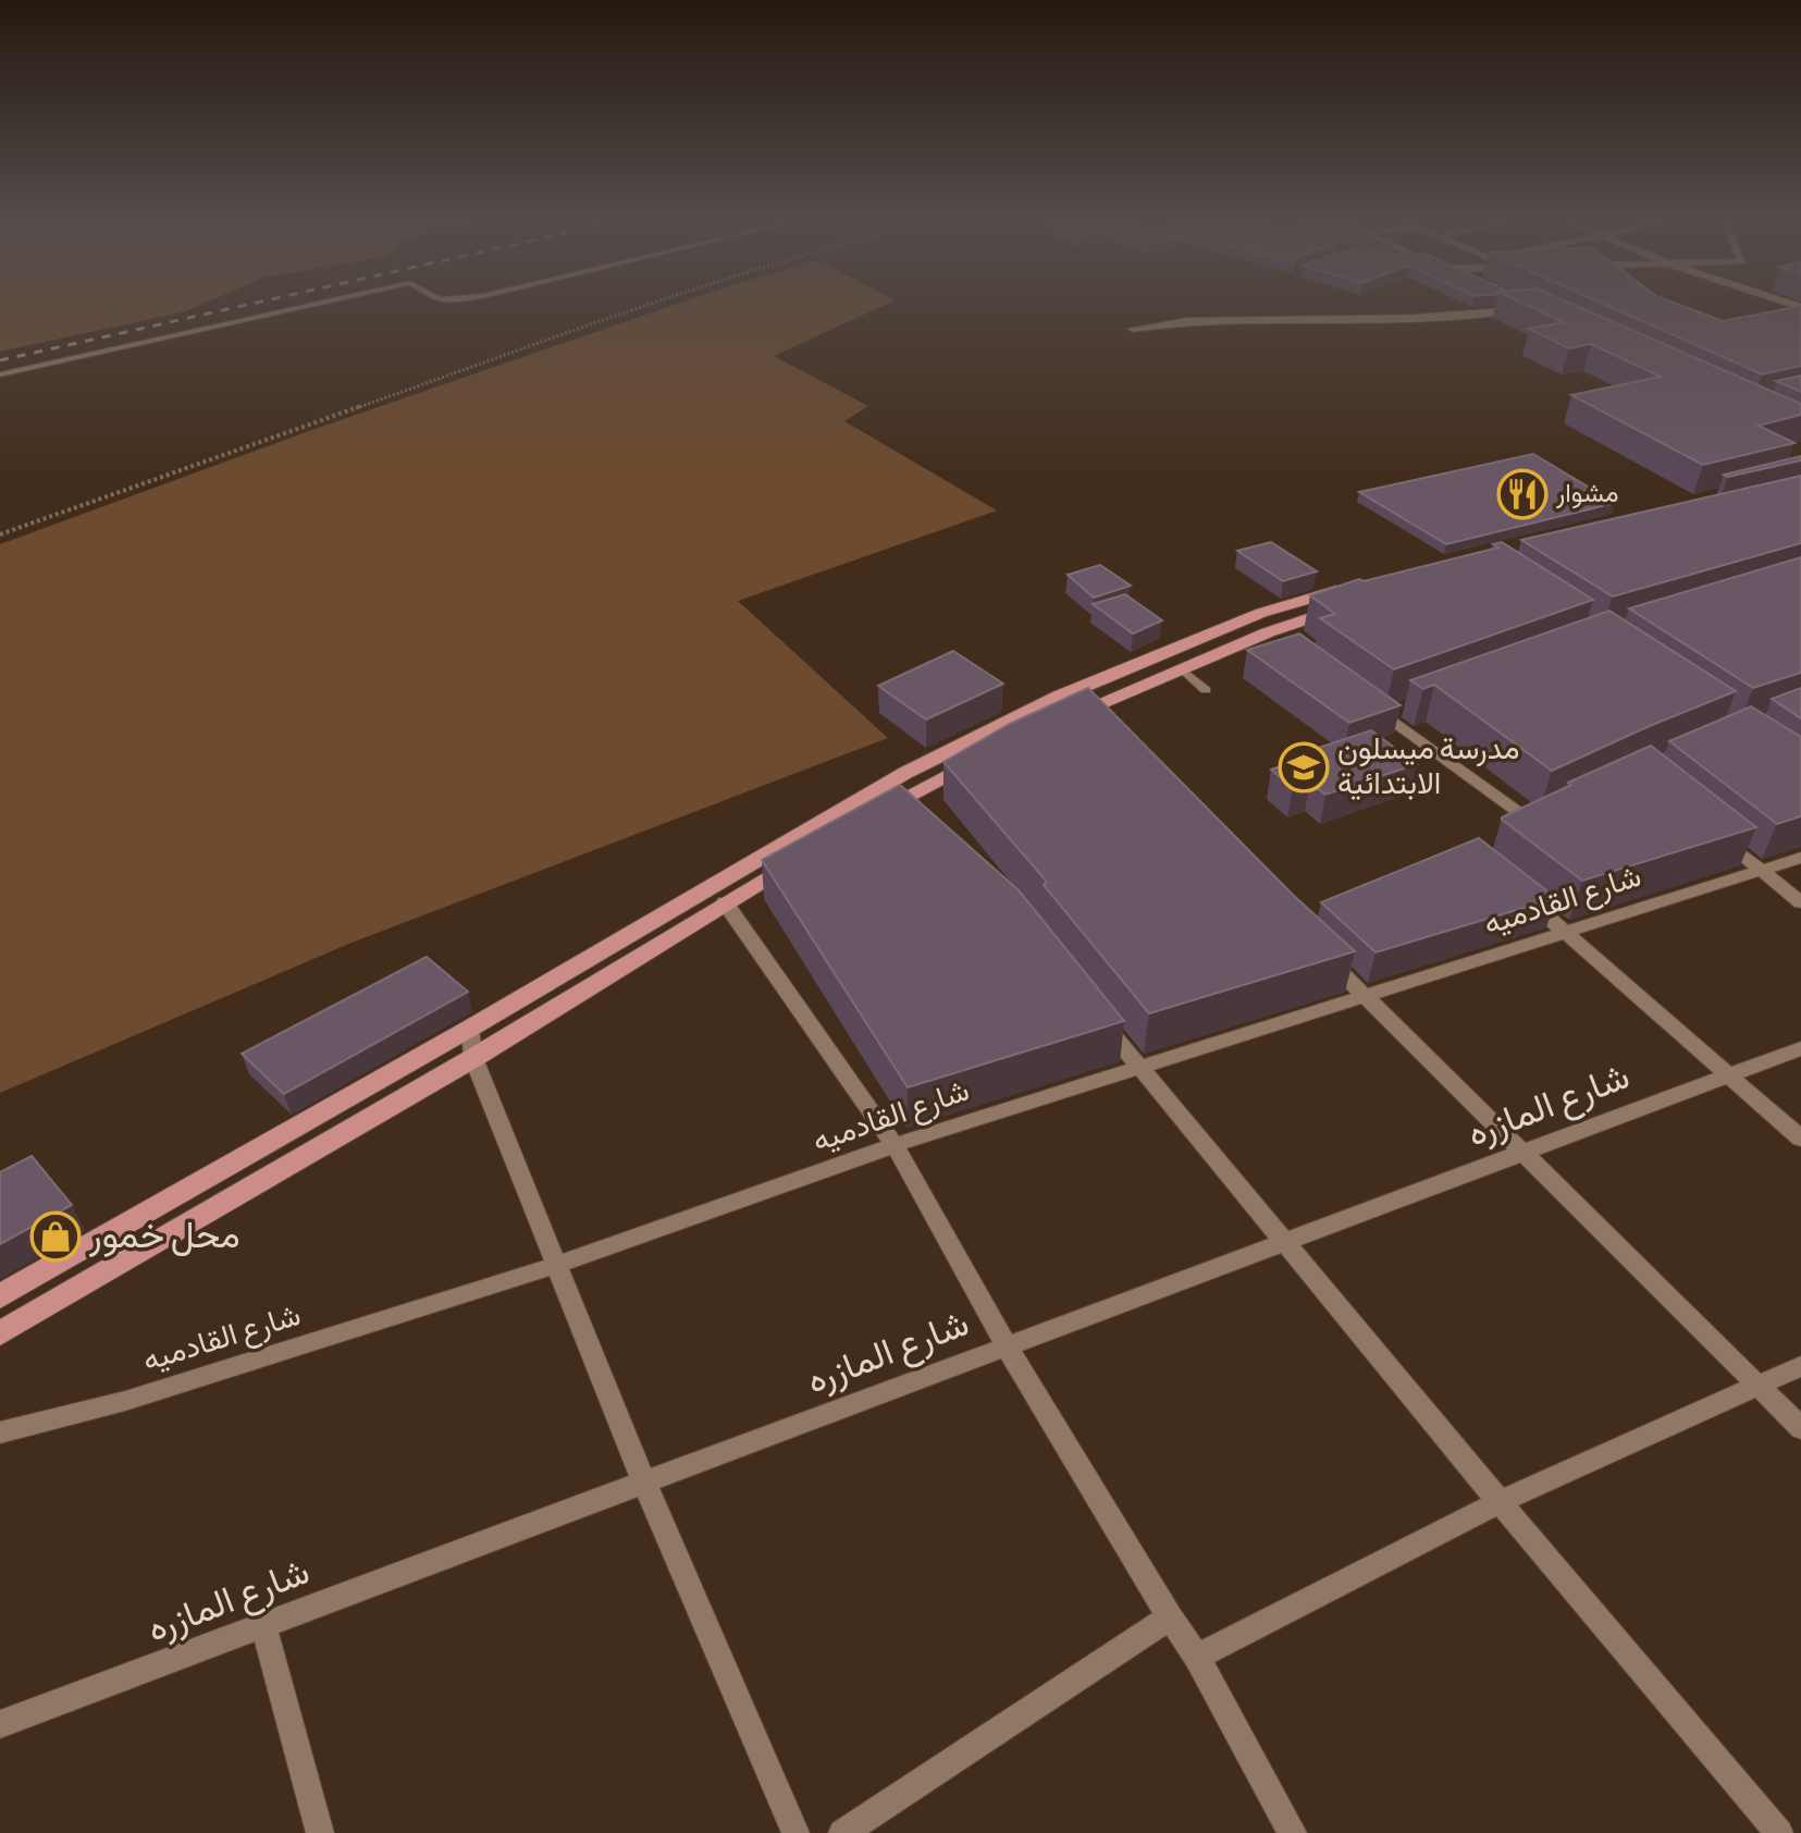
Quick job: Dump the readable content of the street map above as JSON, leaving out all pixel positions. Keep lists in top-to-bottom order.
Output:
{
  "streets": {
    "street": ["شارع القادميه", "شارع المازره"]
  },
  "places": {
    "restaurant": ["مشوار"],
    "school or university": ["مدرسة ميسلون الابتدائية"],
    "shop": ["محل خمور"]
  }
}
